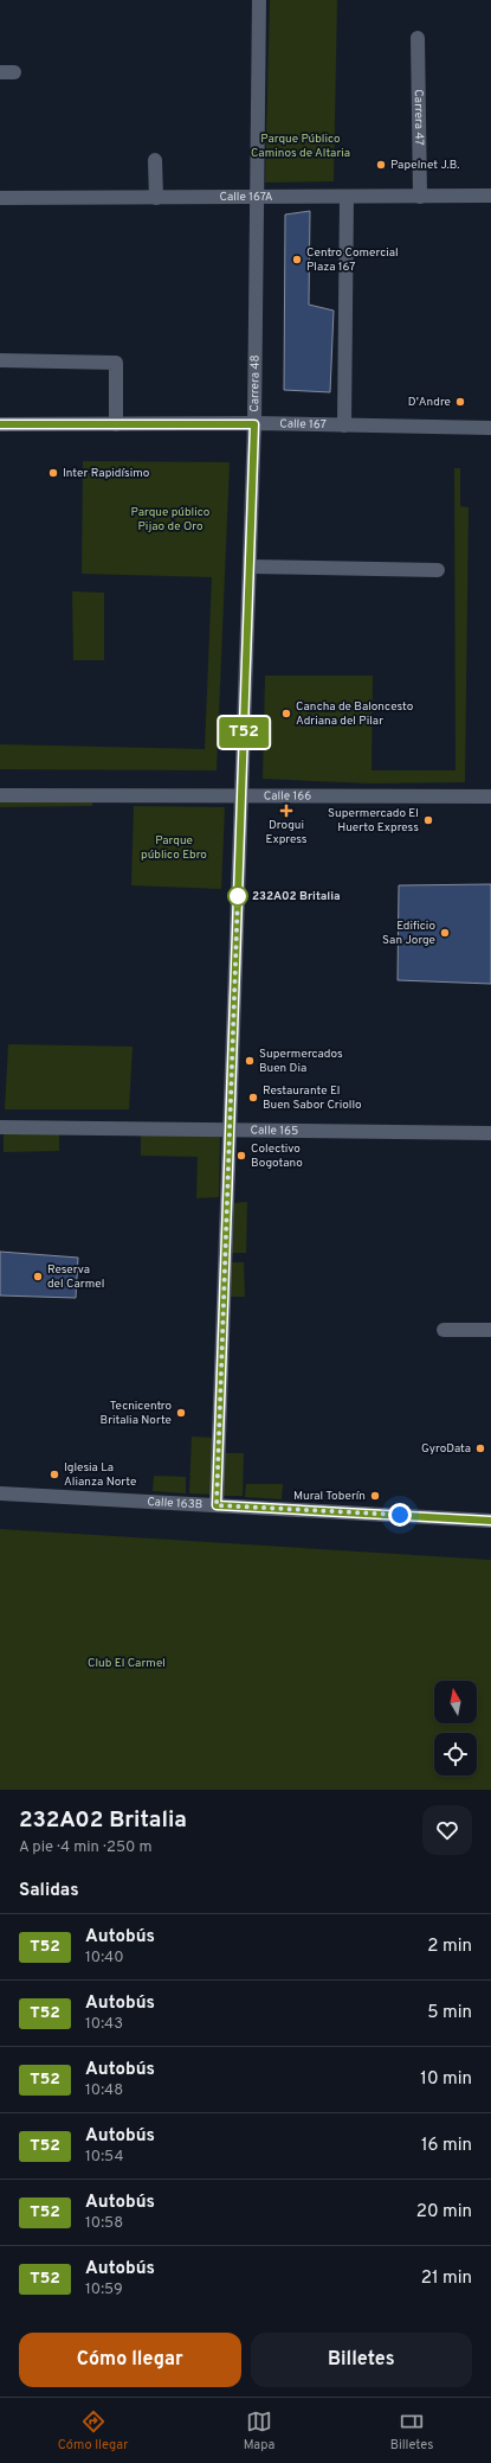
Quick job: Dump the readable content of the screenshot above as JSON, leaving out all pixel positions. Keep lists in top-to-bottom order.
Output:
{
  "streets": {
    "street": [
      "Carrera 47",
      "Calle 167A",
      "Carrera 48",
      "Calle 167",
      "Calle 166",
      "Calle 165",
      "Calle 163B"
    ]
  },
  "crossings": [
    ["Carrera 47", "Calle 167A"],
    ["Calle 167A", "Carrera 48"],
    ["Carrera 48", "Calle 167"],
    ["Carrera 48", "Calle 166"],
    ["Carrera 48", "Calle 165"],
    ["Carrera 48", "Calle 163B"]
  ],
  "parks": [
    "Parque Público Caminos de Altaria",
    "Parque público Pijao de Oro",
    "Parque público Ebro",
    "Club El Carmel"
  ],
  "places": {
    "other": [
      "Papelnet J.B.",
      "Centro Comercial Plaza 167",
      "D'Andre",
      "Inter Rapidísimo",
      "Cancha de Baloncesto Adriana del Pilar",
      "Supermercado El Huerto Express",
      "232A02 Britalia",
      "Edificio San Jorge",
      "Supermercados Buen Dia",
      "Restaurante El Buen Sabor Criollo",
      "Colectivo Bogotano",
      "Reserva del Carmel",
      "Tecnicentro Britalia Norte",
      "GyroData",
      "Iglesia La Alianza Norte",
      "Mural Toberín"
    ],
    "health": ["Drogui Express"]
  },
  "lines": ["bus line T52"],
  "north": "top",
  "page": {
    "on_map": "T52",
    "heading": [
      ["232A02 Britalia", "A pie · 4 min · 250 m"],
      "Salidas"
    ],
    "list": [
      {
        "mark": "T52",
        "name": "Autobús",
        "note": "10:40",
        "value": "2 min"
      },
      {
        "mark": "T52",
        "name": "Autobús",
        "note": "10:43",
        "value": "5 min"
      },
      {
        "mark": "T52",
        "name": "Autobús",
        "note": "10:48",
        "value": "10 min"
      },
      {
        "mark": "T52",
        "name": "Autobús",
        "note": "10:54",
        "value": "16 min"
      },
      {
        "mark": "T52",
        "name": "Autobús",
        "note": "10:58",
        "value": "20 min"
      },
      {
        "mark": "T52",
        "name": "Autobús",
        "note": "10:59",
        "value": "21 min"
      }
    ],
    "buttons": ["Cómo llegar", "Billetes"],
    "tabs": ["Cómo llegar", "Mapa", "Billetes"]
  }
}
